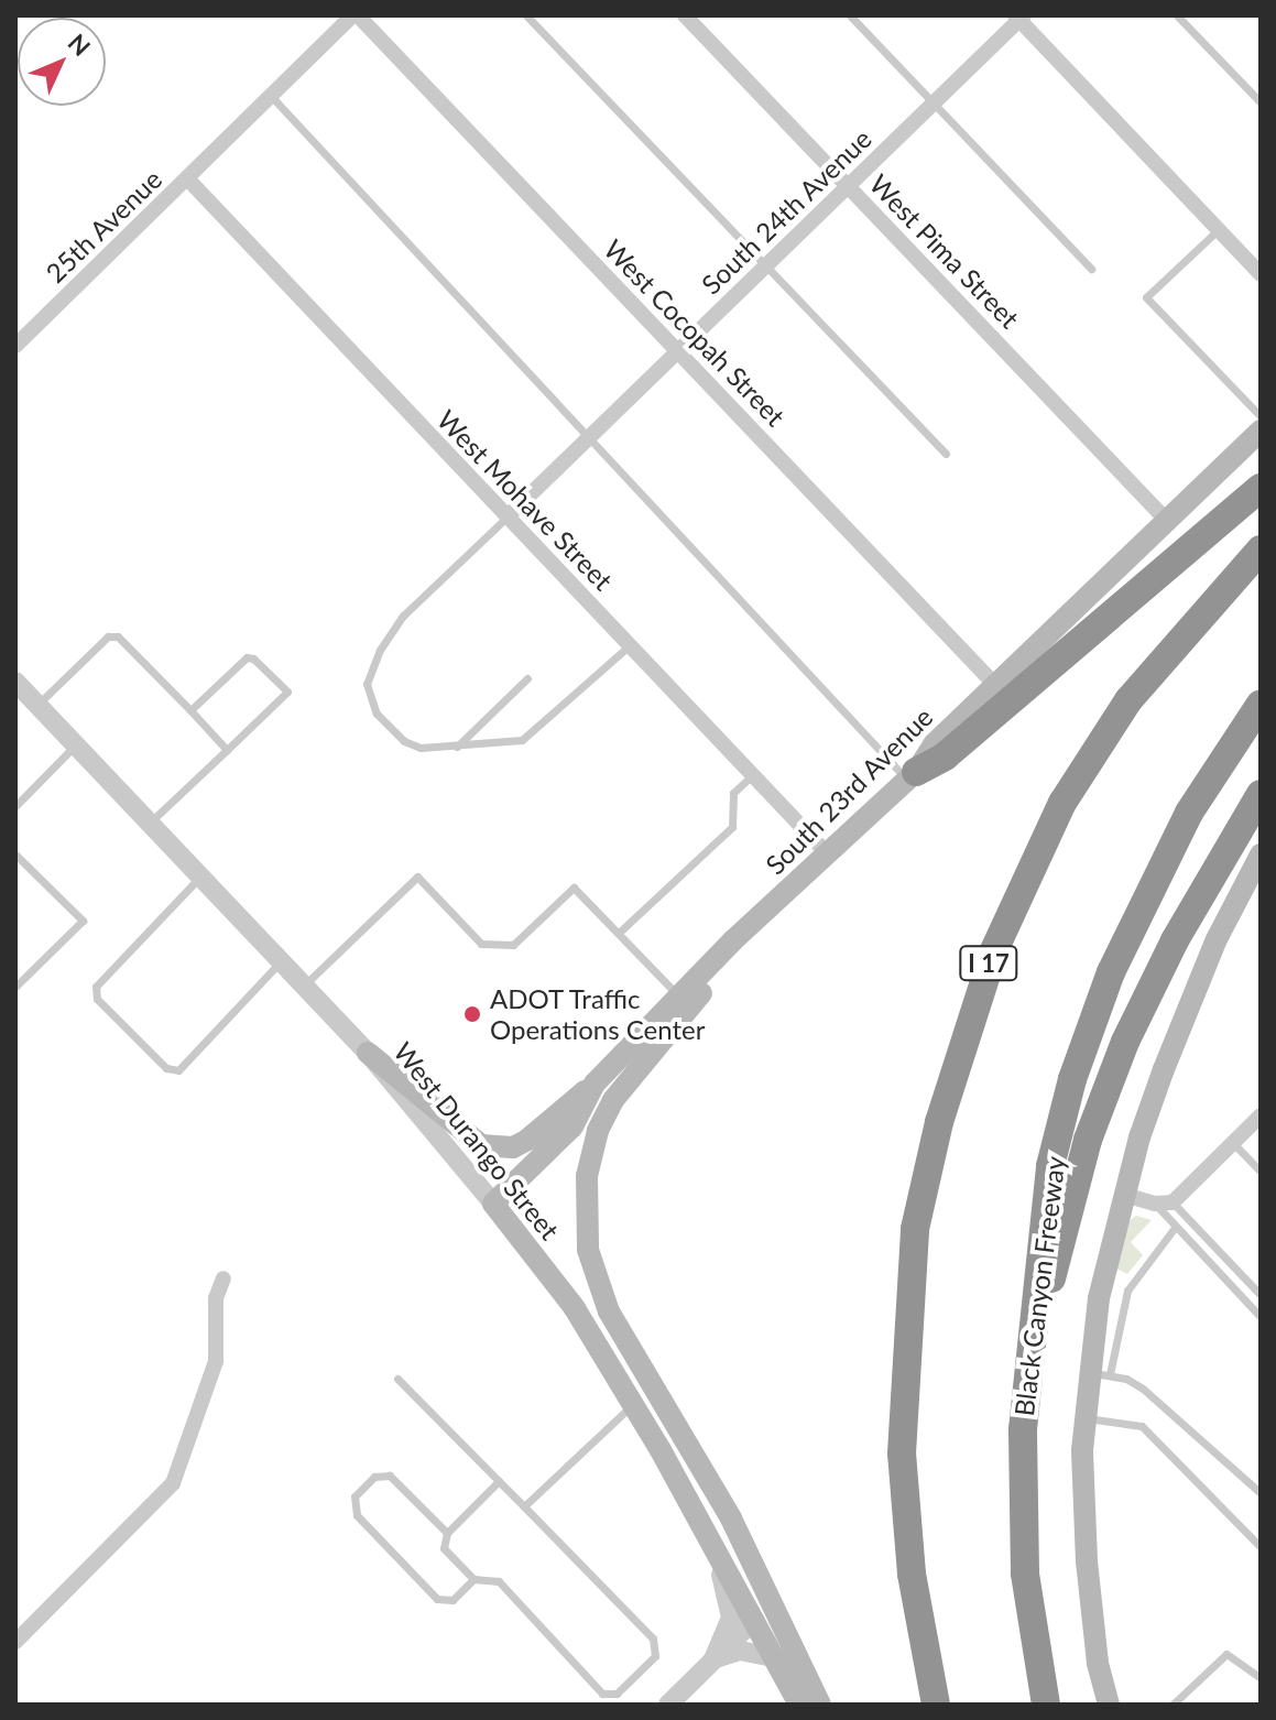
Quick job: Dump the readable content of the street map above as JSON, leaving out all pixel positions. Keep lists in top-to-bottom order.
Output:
{
  "streets": {
    "highway": ["I 17", "Black Canyon Freeway"],
    "main road": ["South 23rd Avenue", "West Durango Street"],
    "street": [
      "South 24th Avenue",
      "25th Avenue",
      "West Pima Street",
      "West Cocopah Street",
      "West Mohave Street"
    ]
  },
  "crossings": [
    ["South 24th Avenue", "West Pima Street"],
    ["South 24th Avenue", "West Cocopah Street"],
    ["South 24th Avenue", "West Mohave Street"],
    ["25th Avenue", "West Cocopah Street"],
    ["25th Avenue", "West Mohave Street"],
    ["West Pima Street", "South 23rd Avenue"],
    ["West Cocopah Street", "South 23rd Avenue"],
    ["West Mohave Street", "South 23rd Avenue"],
    ["South 23rd Avenue", "West Durango Street"]
  ],
  "places": ["ADOT Traffic Operations Center"],
  "north": "top right"
}
